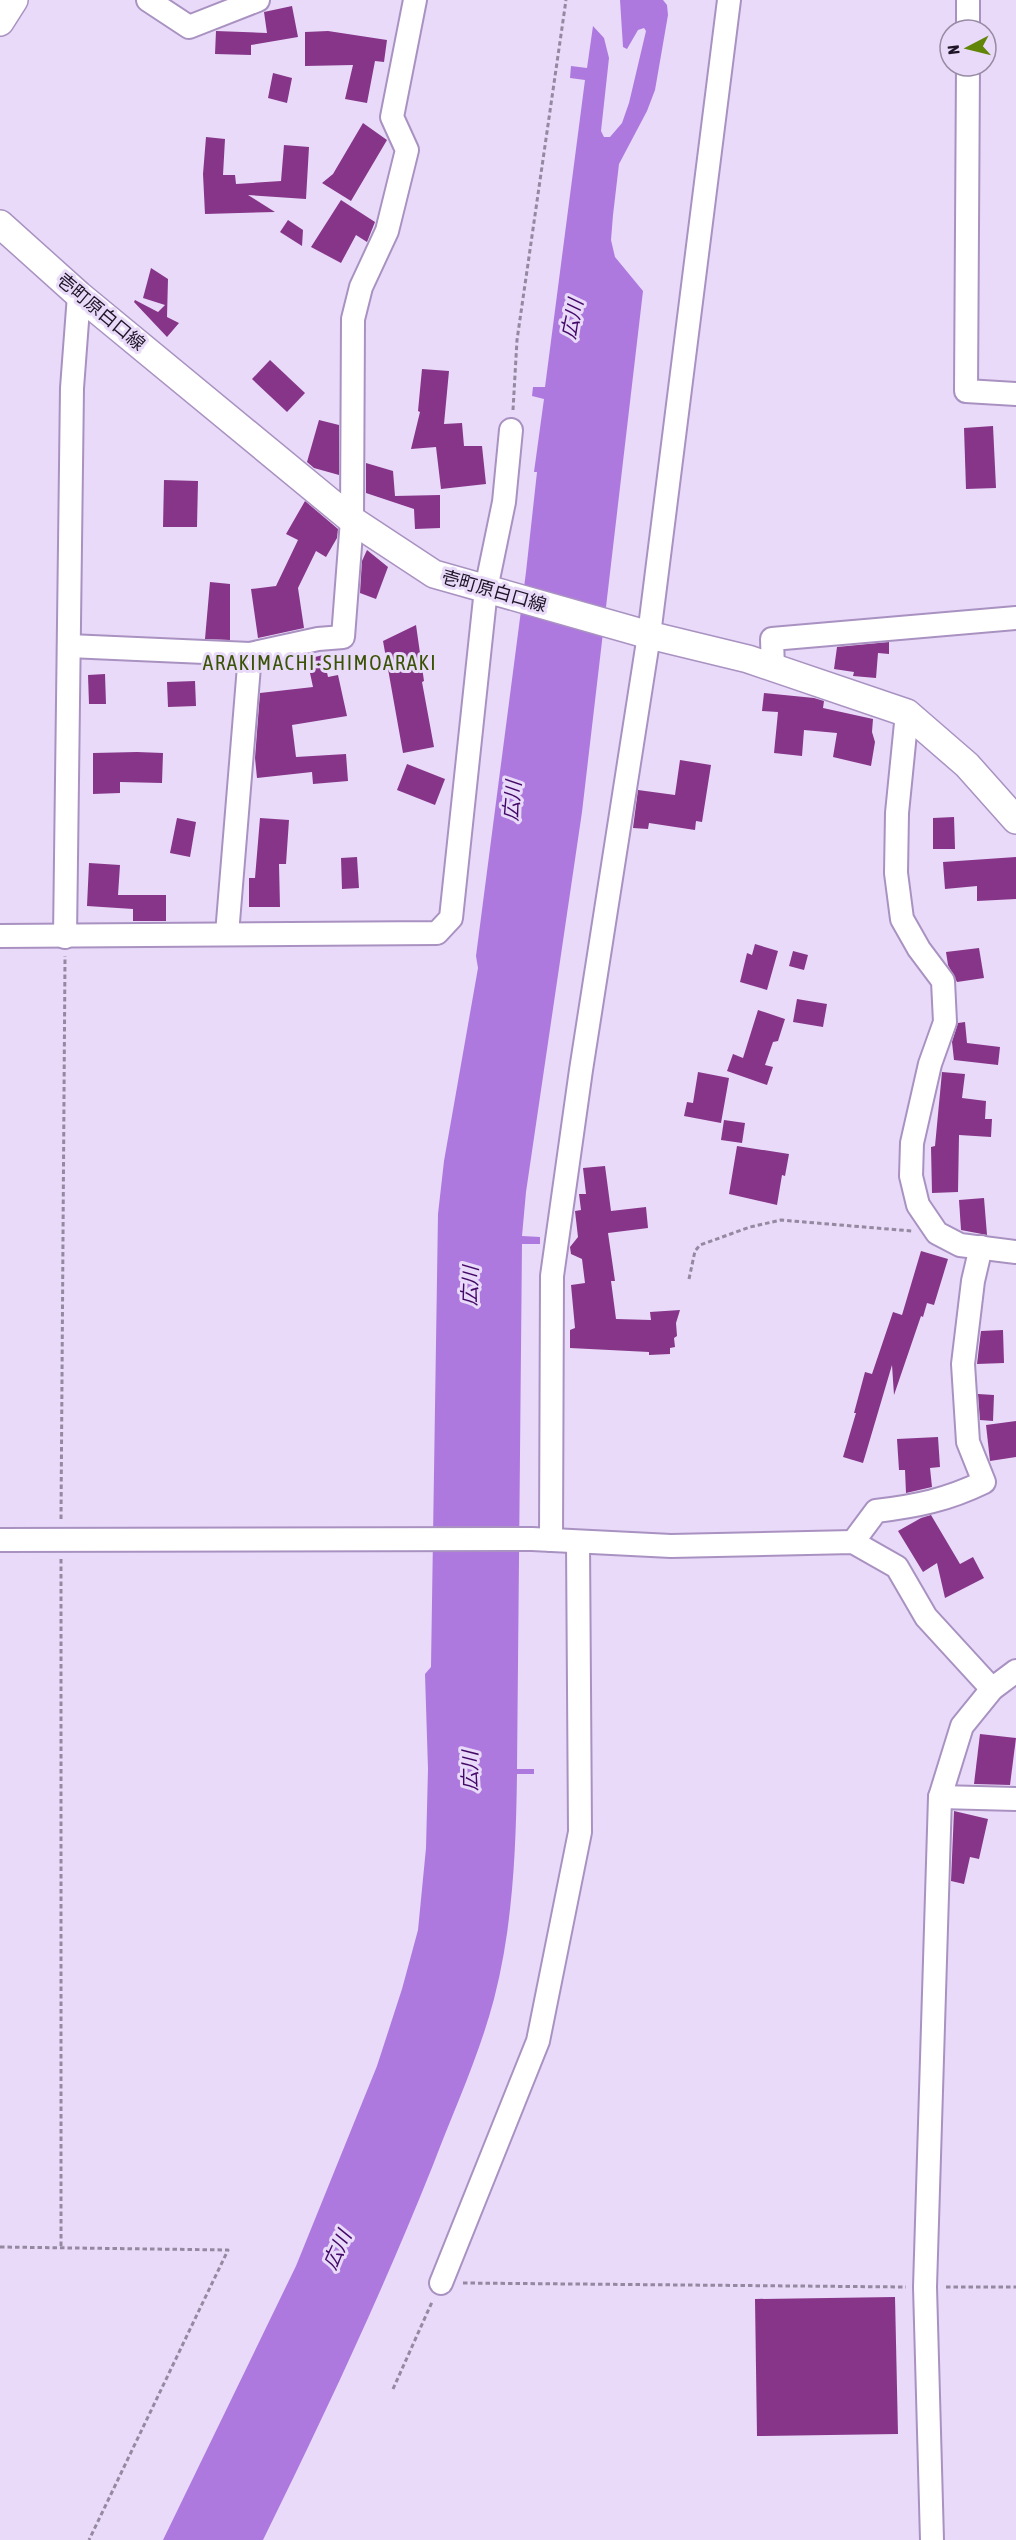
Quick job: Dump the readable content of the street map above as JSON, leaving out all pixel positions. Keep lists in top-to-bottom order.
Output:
{
  "streets": {
    "main road": ["壱町原白口線"]
  },
  "districts": ["ARAKIMACHI-SHIMOARAKI"],
  "water": ["広川"],
  "north": "left"
}
